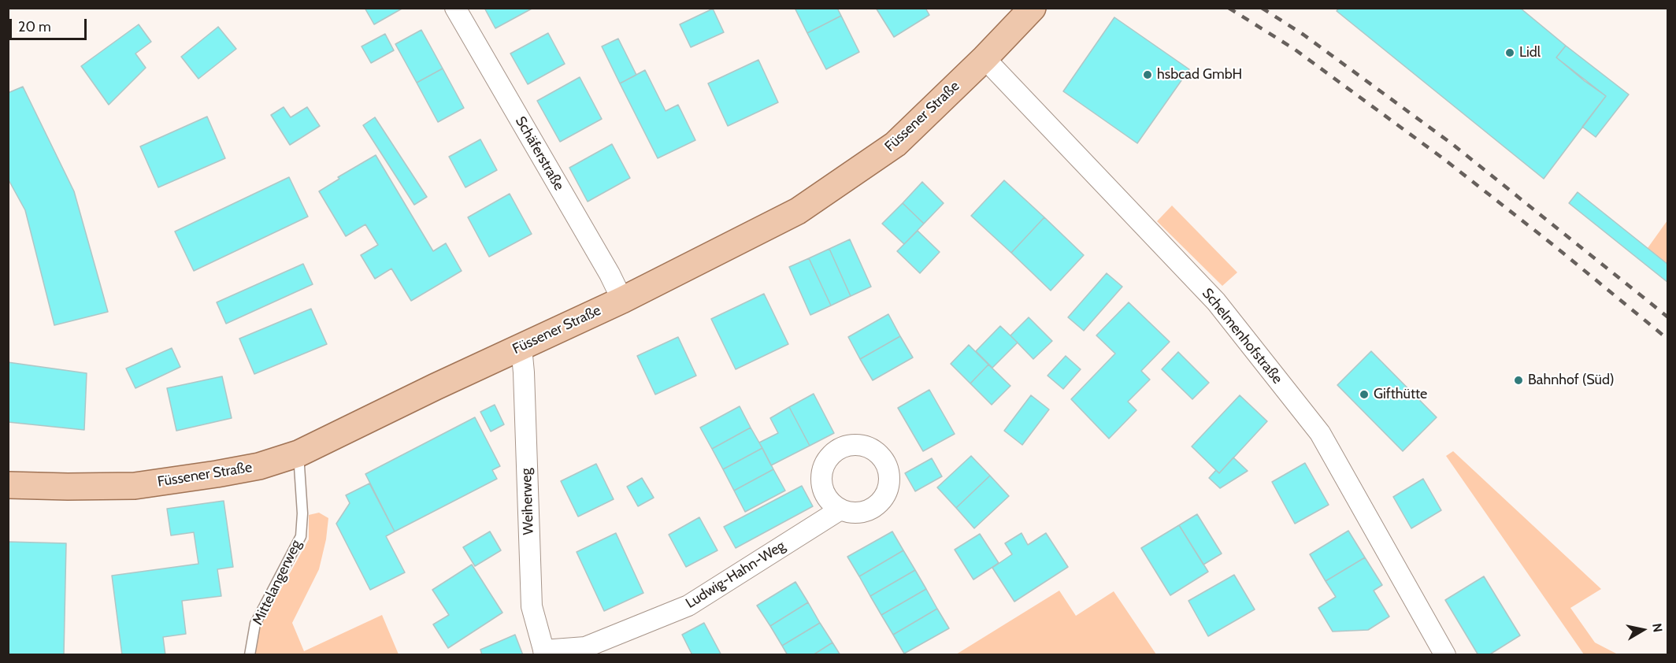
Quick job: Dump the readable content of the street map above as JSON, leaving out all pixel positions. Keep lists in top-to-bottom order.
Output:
{
  "streets": {
    "main road": ["Füssener Straße"],
    "street": [
      "Schäferstraße",
      "Schelmenhofstraße",
      "Weiherweg",
      "Ludwig-Hahn-Weg"
    ],
    "lane": ["Mittelangerweg"]
  },
  "crossings": [
    ["Füssener Straße", "Schäferstraße"],
    ["Füssener Straße", "Schelmenhofstraße"],
    ["Füssener Straße", "Weiherweg"],
    ["Füssener Straße", "Mittelangerweg"],
    ["Weiherweg", "Ludwig-Hahn-Weg"]
  ],
  "places": [
    "Lidl",
    "hsbcad GmbH",
    "Bahnhof (Süd)",
    "Gifthütte"
  ],
  "scale_bar": "20 m",
  "north": "right"
}
